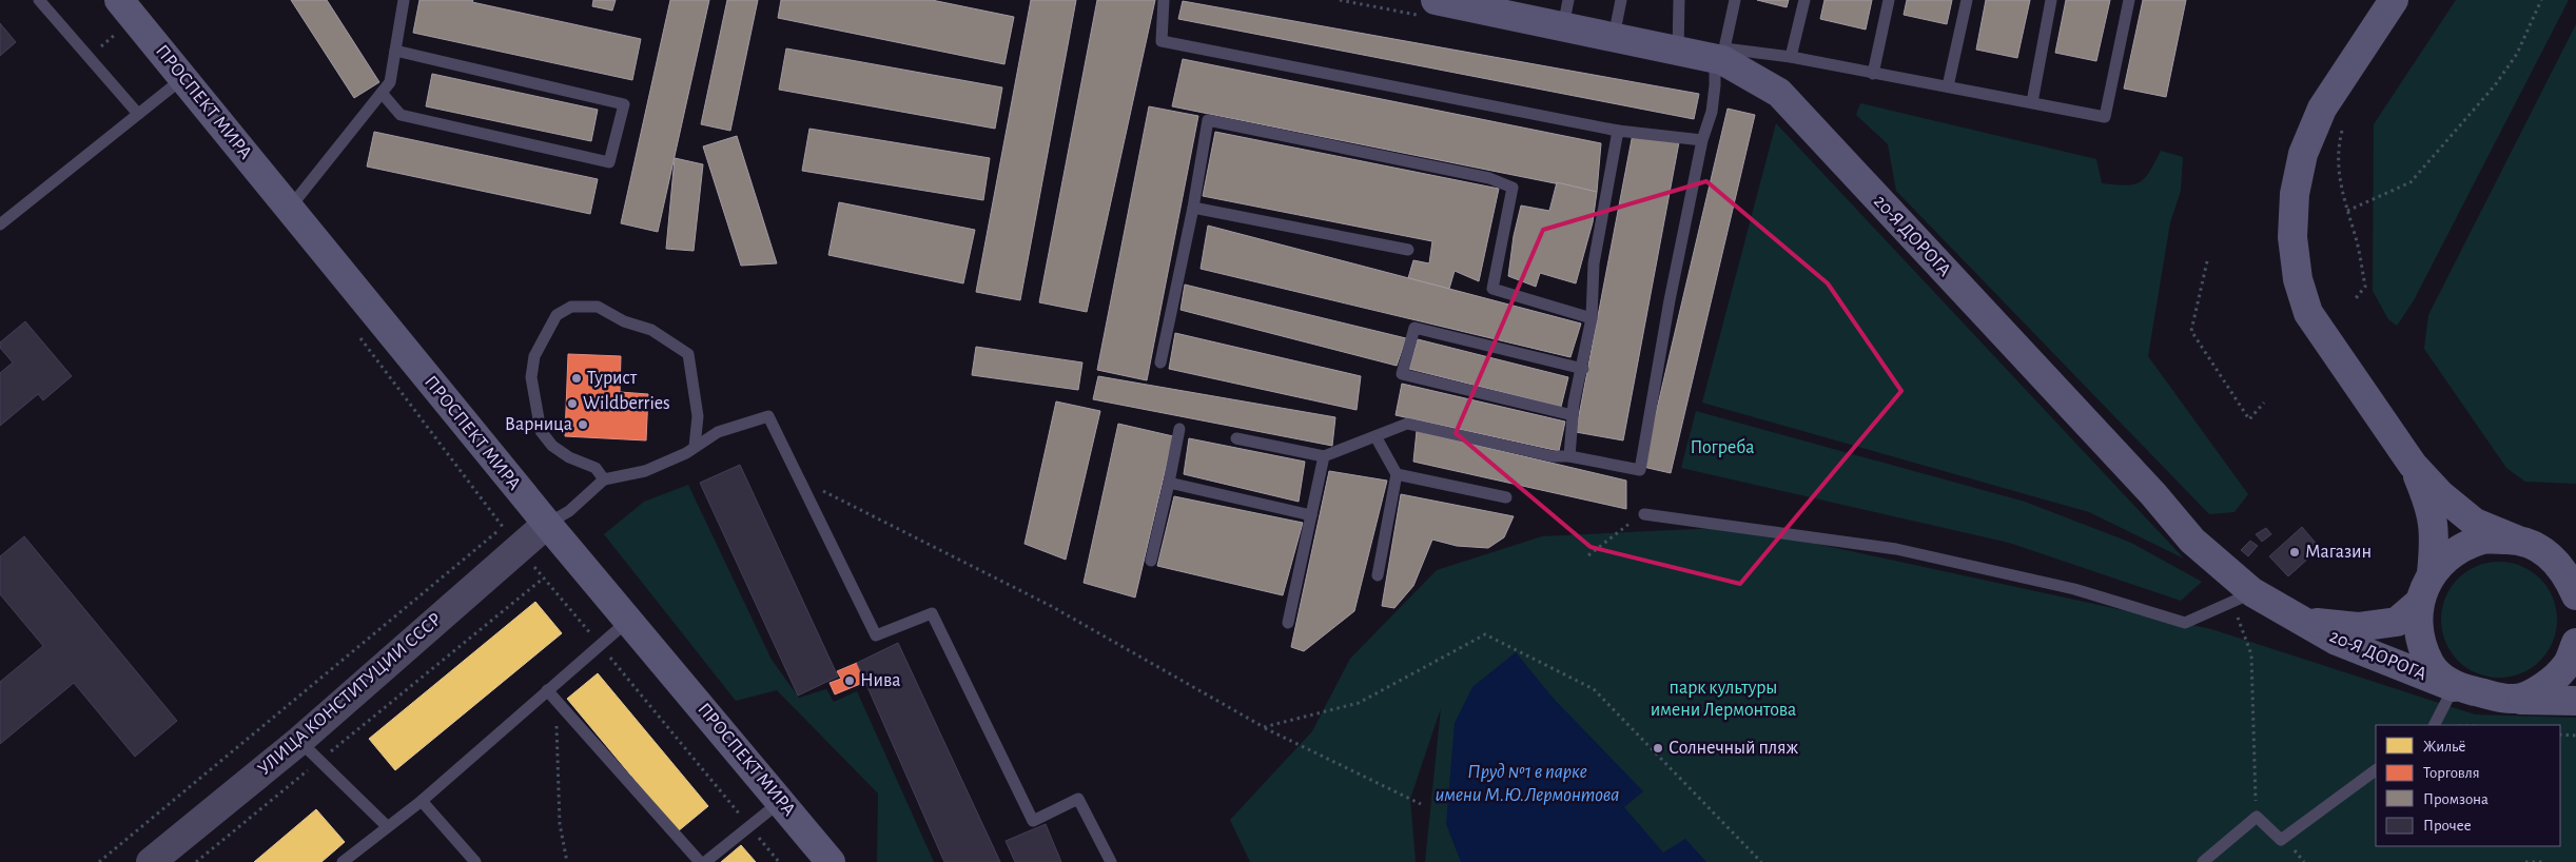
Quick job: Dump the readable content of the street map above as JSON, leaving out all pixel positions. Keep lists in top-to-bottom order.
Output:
{
  "streets": {
    "main road": ["ПРОСПЕКТ МИРА", "20-Я ДОРОГА"],
    "street": ["УЛИЦА КОНСТИТУЦИИ СССР"]
  },
  "crossings": [
    ["ПРОСПЕКТ МИРА", "УЛИЦА КОНСТИТУЦИИ СССР"]
  ],
  "water": ["Пруд №1 в парке имени М.Ю.Лермонтова"],
  "parks": ["Погреба", "парк культуры имени Лермонтова"],
  "places": [
    "Турист",
    "Wildberries",
    "Варница",
    "Магазин",
    "Нива",
    "Солнечный пляж"
  ],
  "legend": [
    "Жильё",
    "Торговля",
    "Промзона",
    "Прочее"
  ]
}
